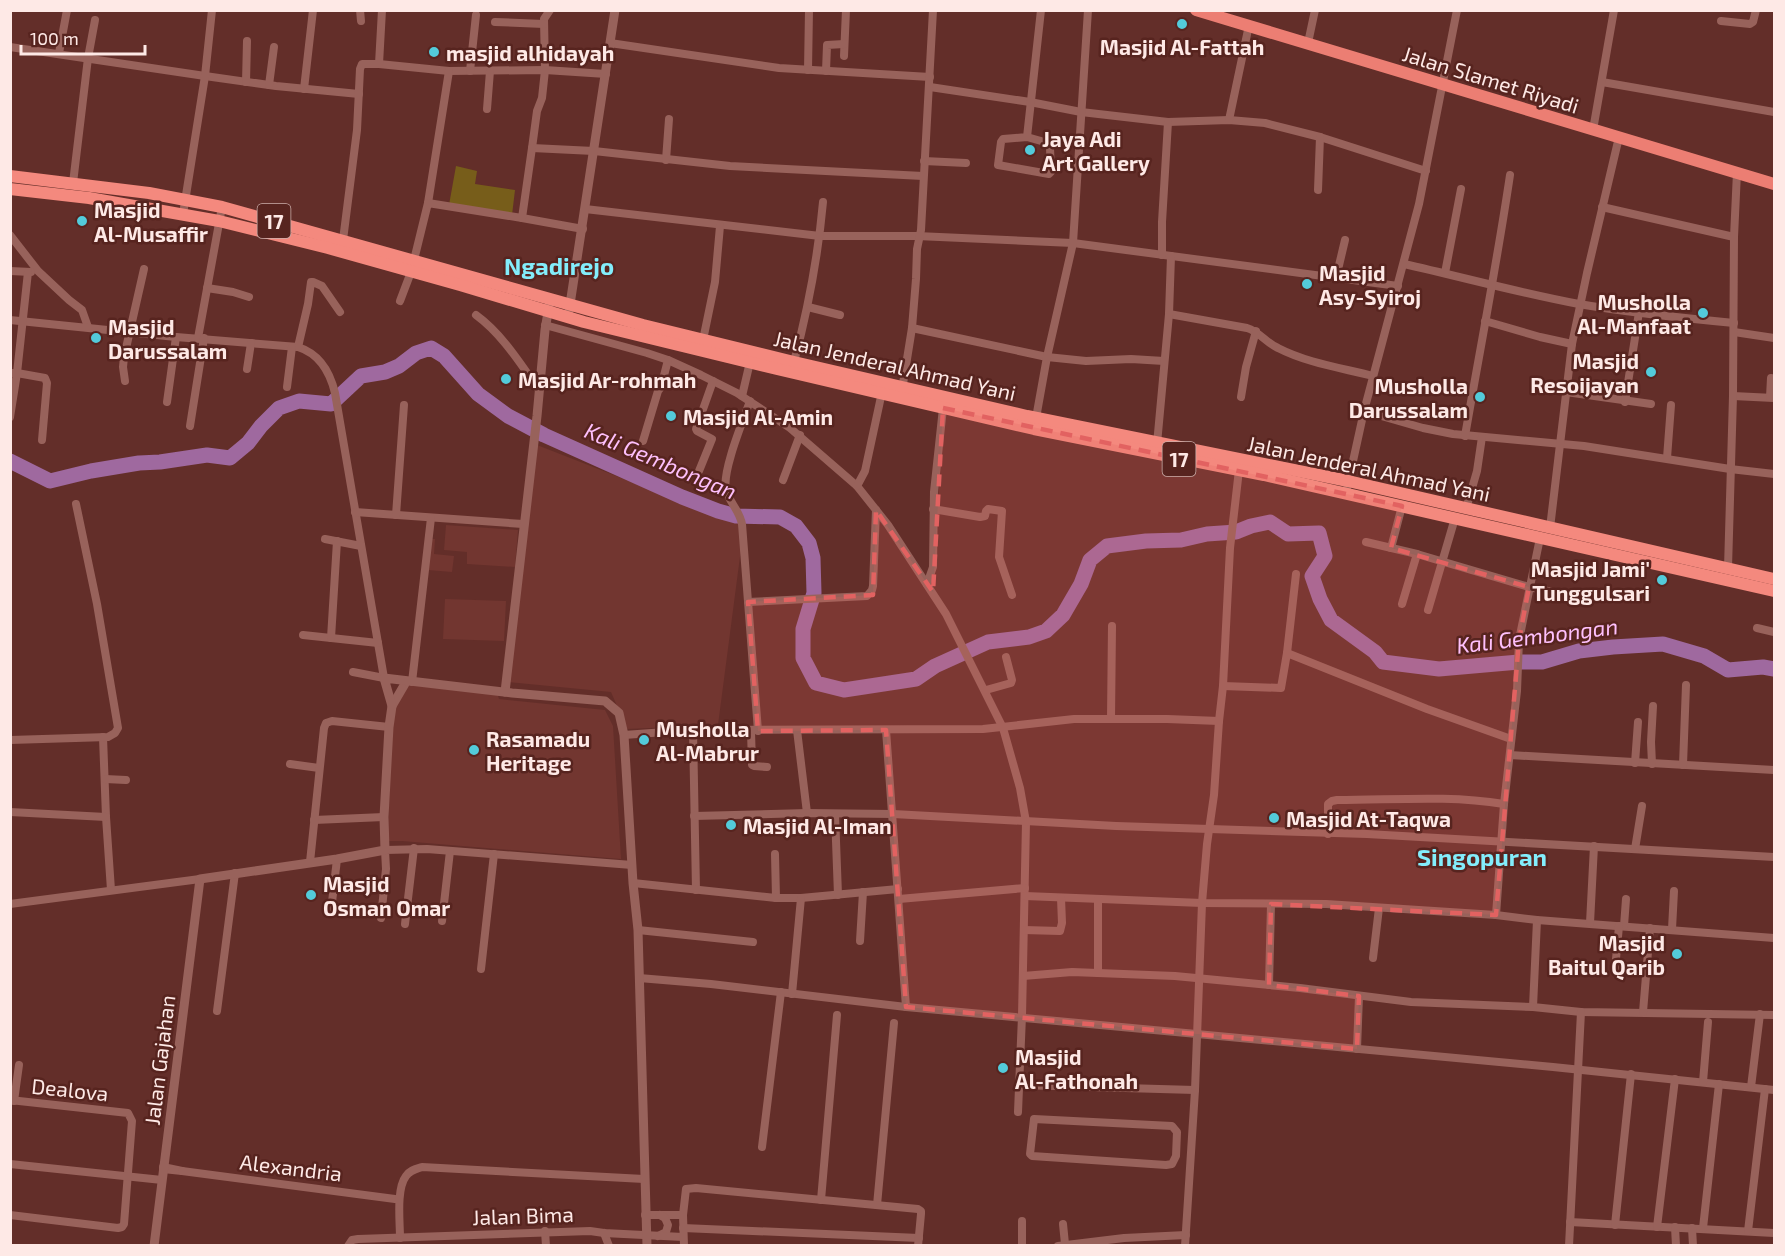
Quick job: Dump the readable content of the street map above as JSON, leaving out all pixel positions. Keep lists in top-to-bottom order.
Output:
{
  "streets": {
    "highway": ["17", "Jalan Jenderal Ahmad Yani"],
    "main road": ["Jalan Slamet Riyadi"],
    "street": [
      "Jalan Gajahan",
      "Dealova",
      "Alexandria",
      "Jalan Bima"
    ]
  },
  "crossings": [
    ["Jalan Gajahan", "Alexandria"]
  ],
  "districts": ["Ngadirejo", "Singopuran"],
  "water": ["Kali Gembongan"],
  "places": [
    "Masjid Al-Fattah",
    "masjid alhidayah",
    "Jaya Adi Art Gallery",
    "Masjid Al-Musaffir",
    "Masjid Asy-Syiroj",
    "Musholla Al-Manfaat",
    "Masjid Darussalam",
    "Masjid Resoijayan",
    "Masjid Ar-rohmah",
    "Musholla Darussalam",
    "Masjid Al-Amin",
    "Masjid Jami' Tunggulsari",
    "Musholla Al-Mabrur",
    "Rasamadu Heritage",
    "Masjid At-Taqwa",
    "Masjid Al-Iman",
    "Masjid Osman Omar",
    "Masjid Baitul Qarib",
    "Masjid Al-Fathonah"
  ],
  "scale_bar": "100 m"
}
